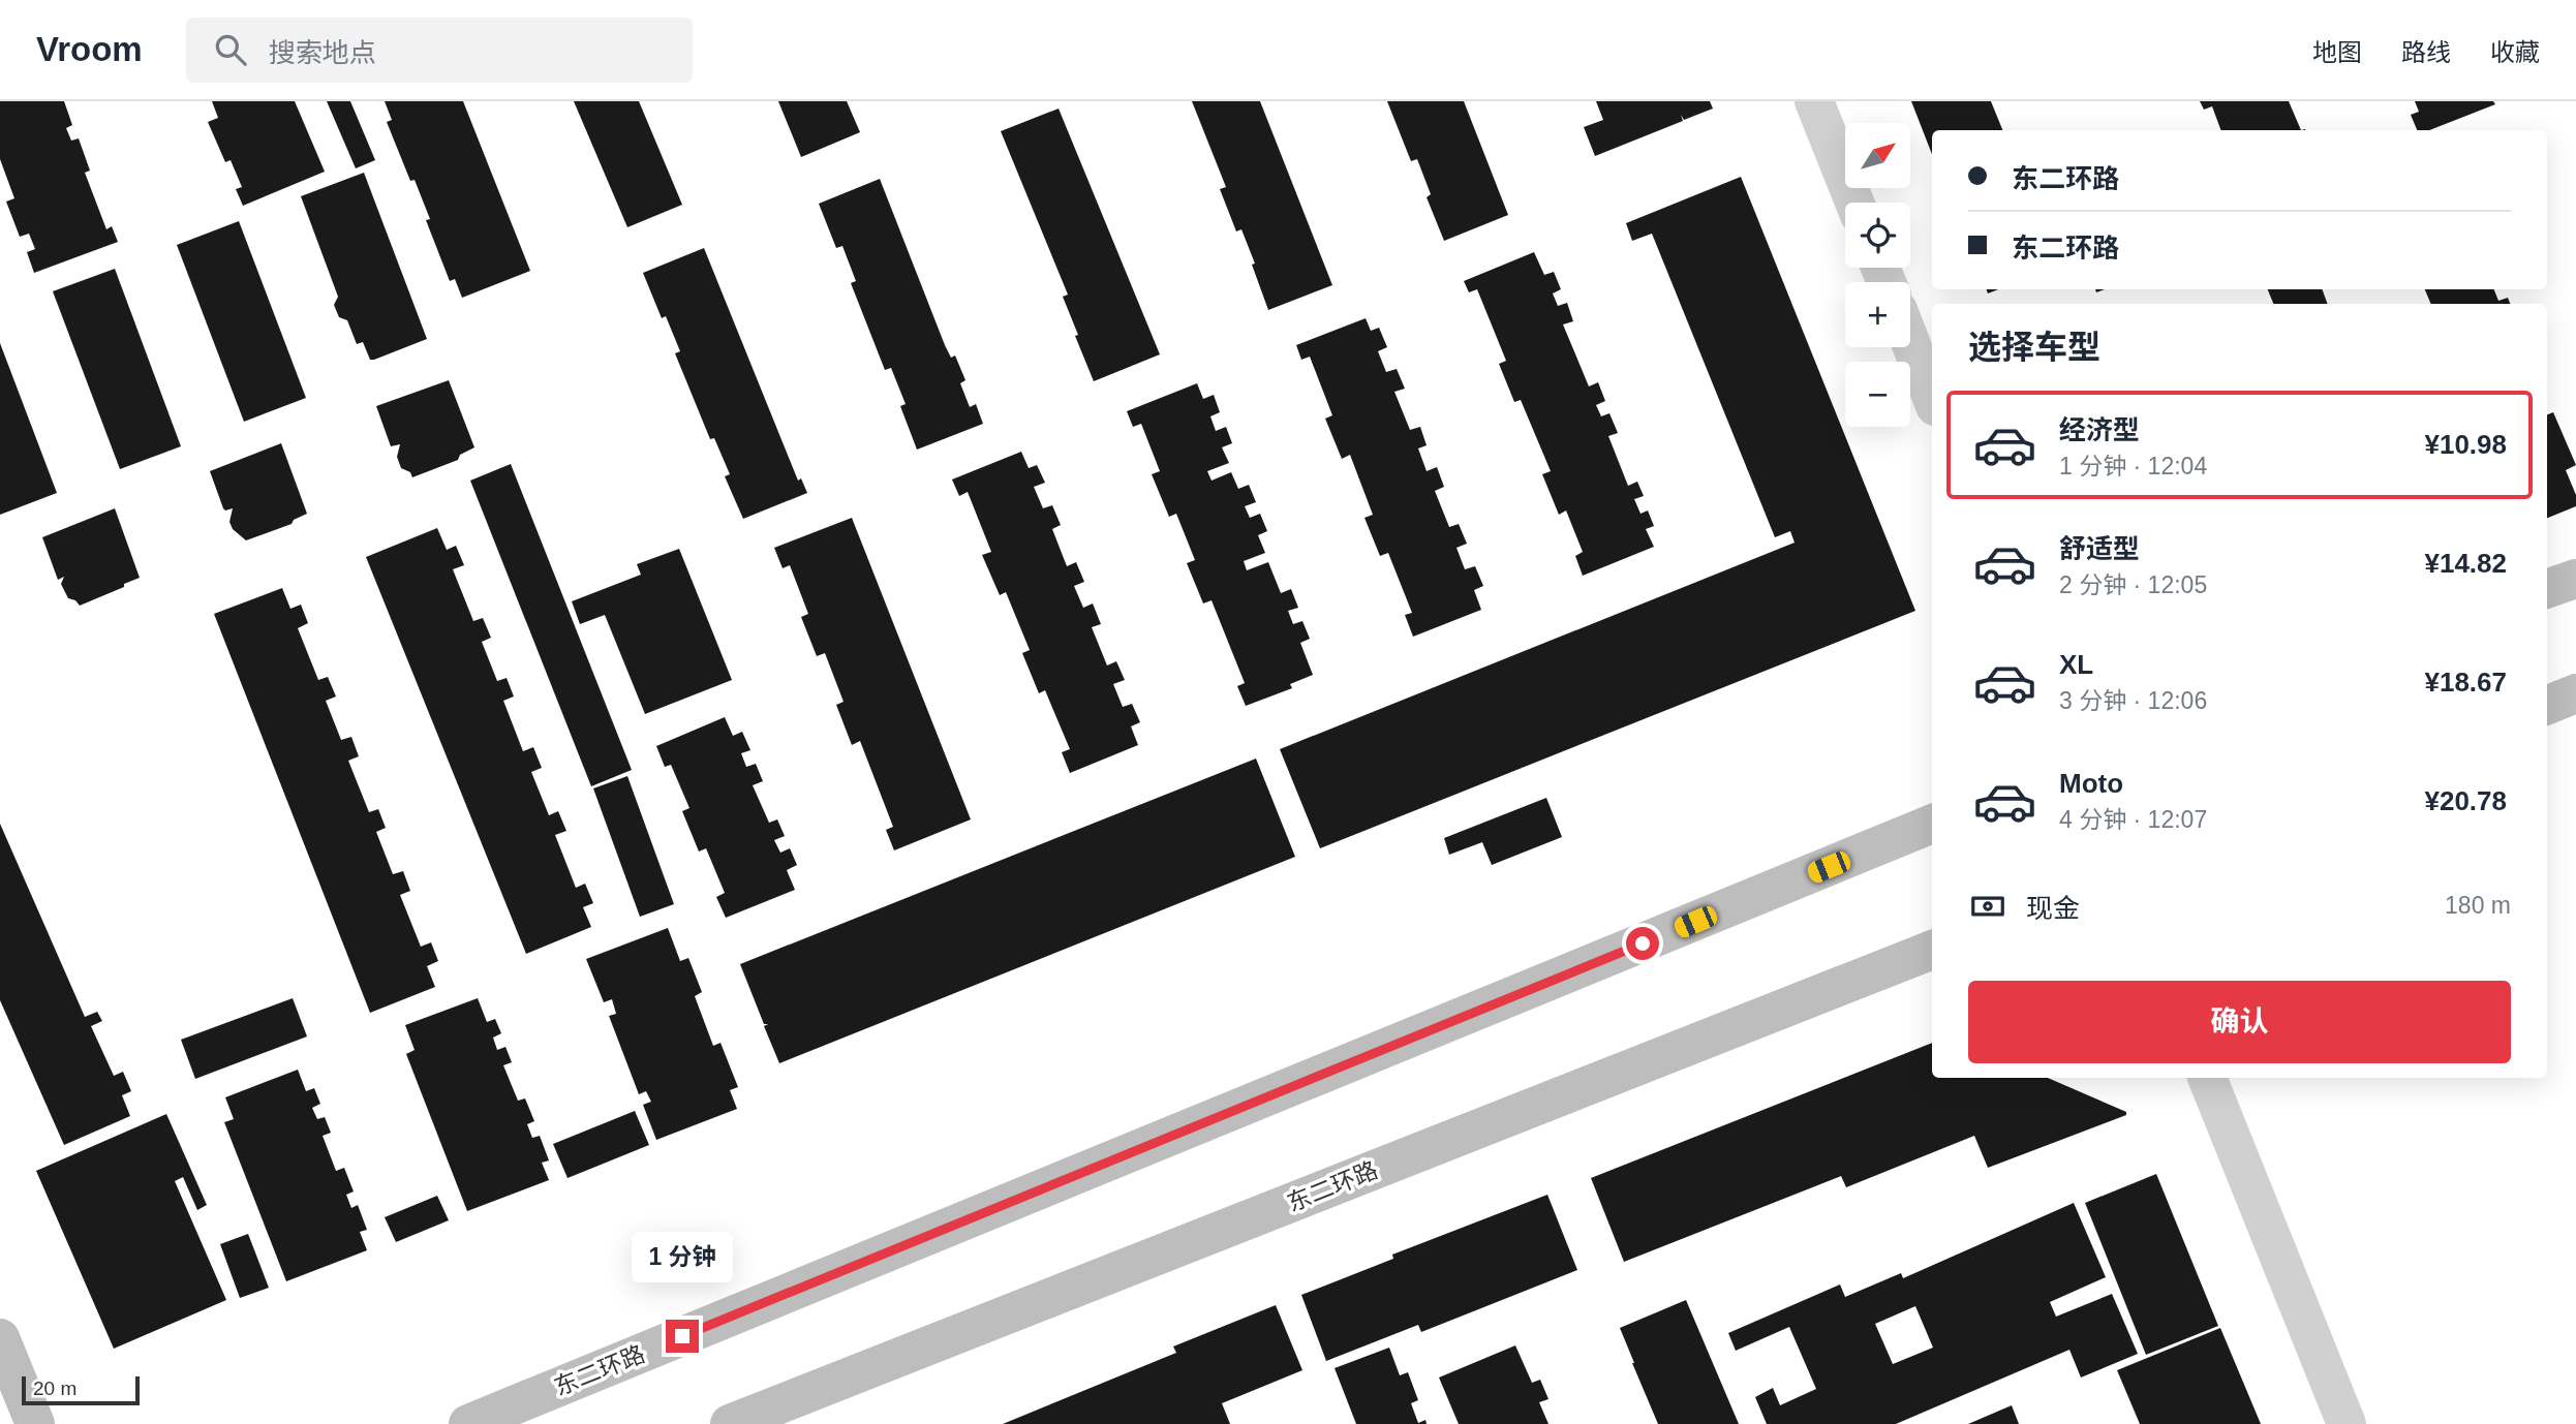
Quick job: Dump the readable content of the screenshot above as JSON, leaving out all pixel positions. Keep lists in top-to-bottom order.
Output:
{
  "streets": {
    "main road": ["东二环路"]
  },
  "scale_bar": "20 m",
  "north": "top right",
  "page": {
    "header": "Vroom",
    "search": "搜索地点",
    "nav": ["地图", "路线", "收藏"],
    "map_buttons": ["+", "−"],
    "banner": ["东二环路", "东二环路"],
    "heading": "选择车型",
    "list": [
      {
        "name": "经济型",
        "note": "1 分钟 · 12:04",
        "value": "¥10.98"
      },
      {
        "name": "舒适型",
        "note": "2 分钟 · 12:05",
        "value": "¥14.82"
      },
      {
        "name": "XL",
        "note": "3 分钟 · 12:06",
        "value": "¥18.67"
      },
      {
        "name": "Moto",
        "note": "4 分钟 · 12:07",
        "value": "¥20.78"
      }
    ],
    "pay": ["现金", "180 m"],
    "buttons": "确认",
    "bubble": "1 分钟",
    "scale": "20 m"
  }
}
